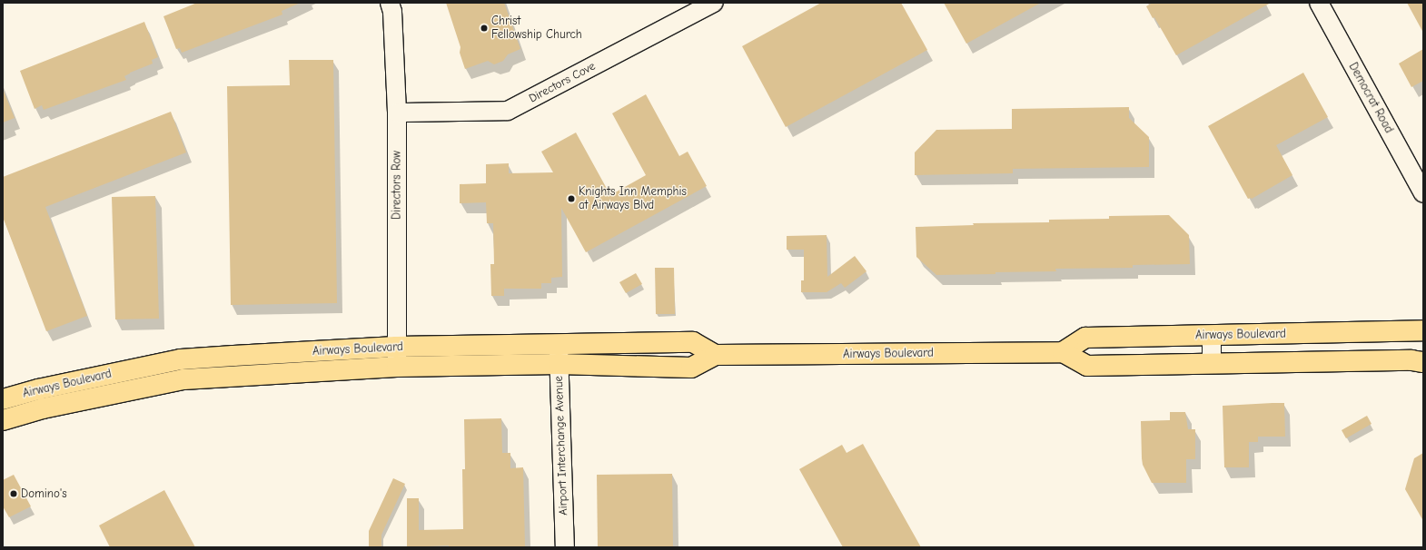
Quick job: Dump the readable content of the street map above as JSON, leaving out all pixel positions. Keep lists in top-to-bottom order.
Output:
{
  "streets": {
    "main road": ["Airways Boulevard"],
    "street": [
      "Directors Cove",
      "Democrat Road",
      "Directors Row",
      "Airport Interchange Avenue"
    ]
  },
  "crossings": [
    ["Directors Cove", "Directors Row"],
    ["Directors Row", "Airways Boulevard"],
    ["Airways Boulevard", "Airport Interchange Avenue"]
  ],
  "places": ["Christ Fellowship Church", "Knights Inn Memphis at Airways Blvd", "Domino's"]
}
